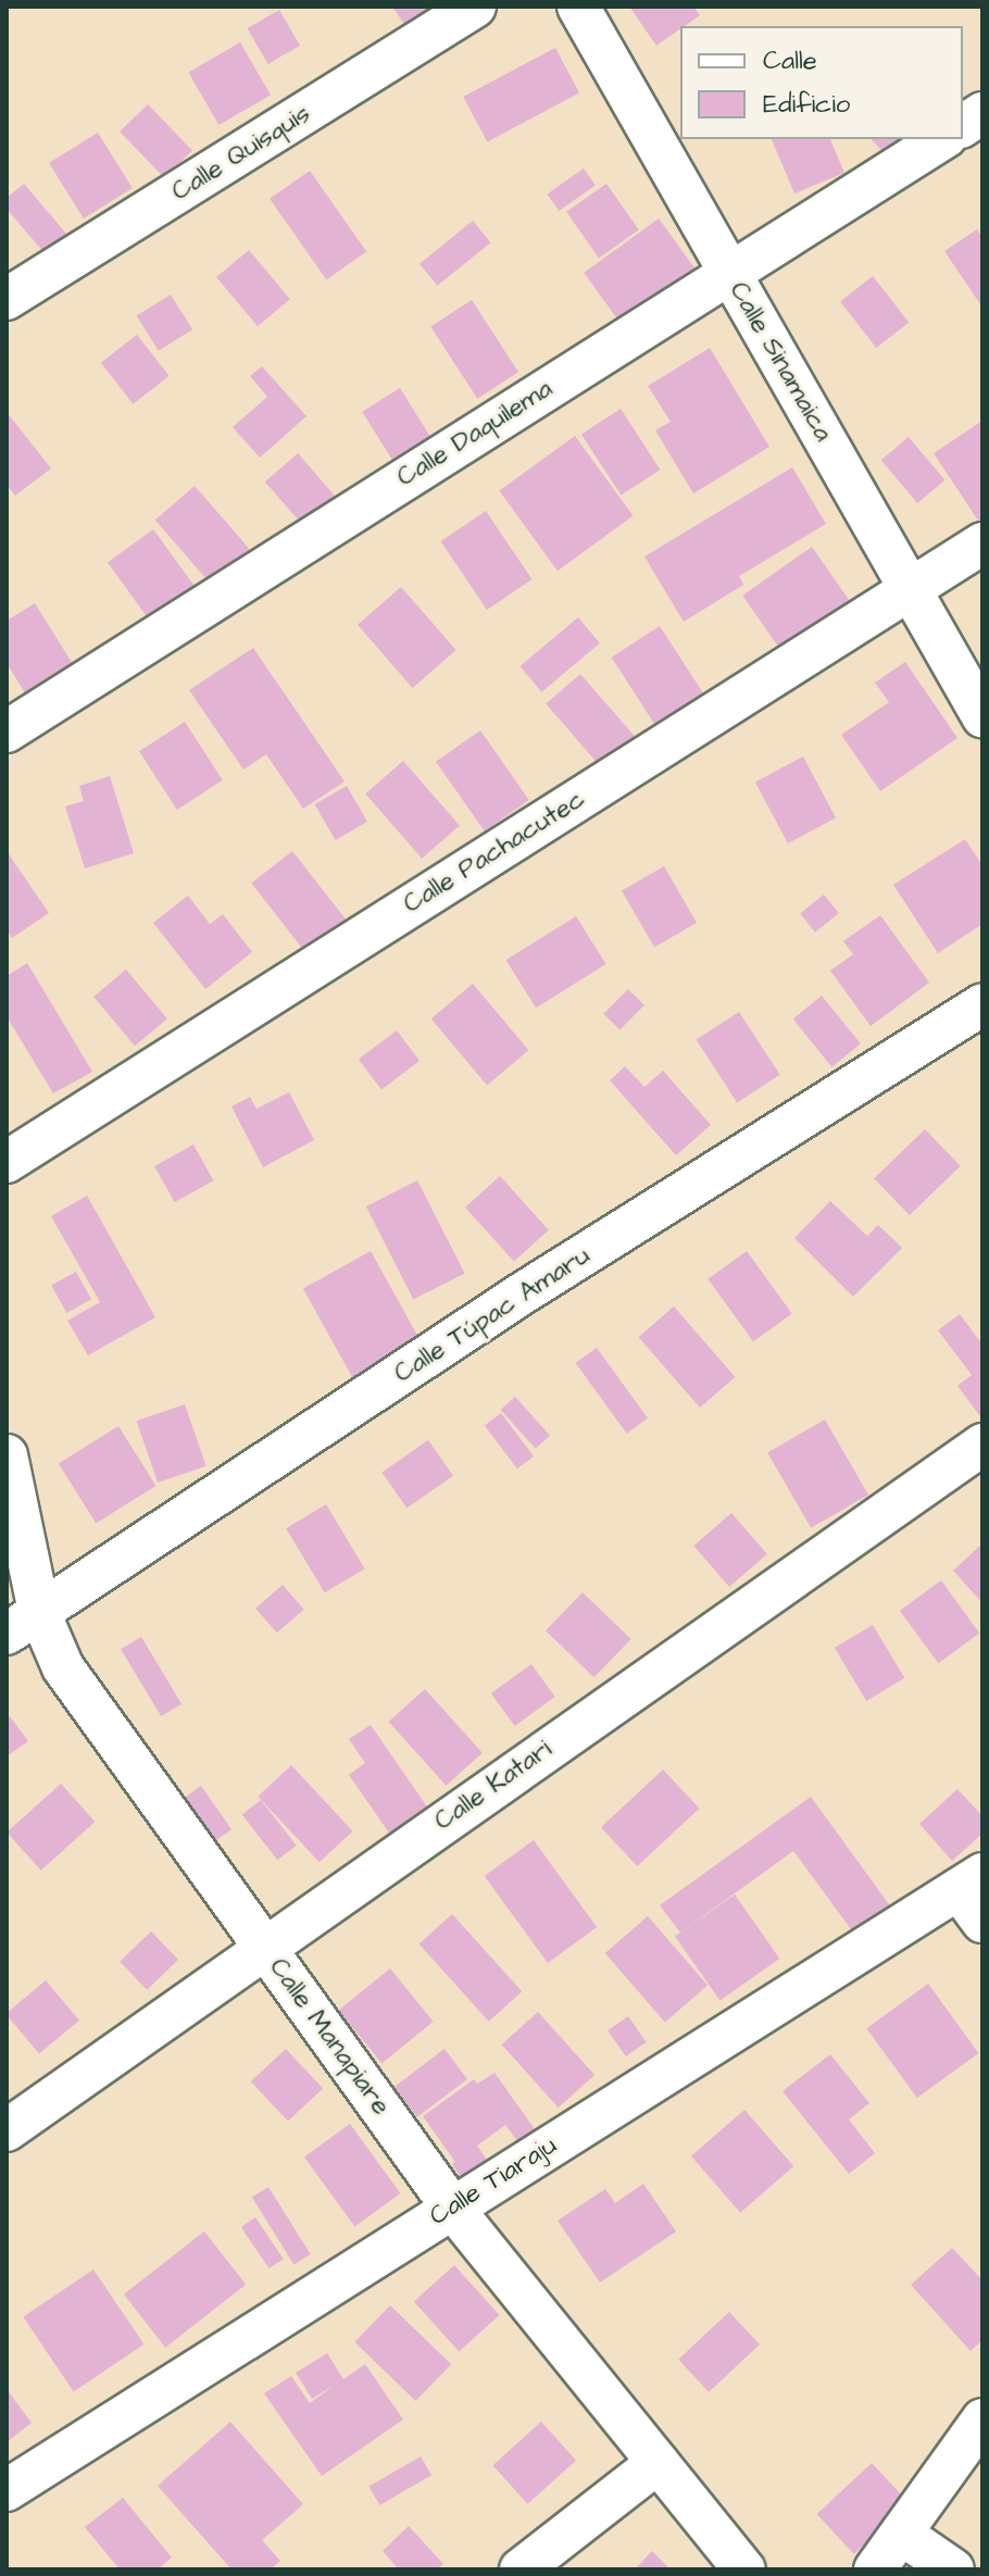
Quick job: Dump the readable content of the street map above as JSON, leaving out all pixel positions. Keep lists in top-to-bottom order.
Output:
{
  "streets": {
    "street": [
      "Calle Quisquis",
      "Calle Sinamaica",
      "Calle Daquilema",
      "Calle Pachacutec",
      "Calle Túpac Amaru",
      "Calle Katari",
      "Calle Manapiare",
      "Calle Tiaraju"
    ]
  },
  "crossings": [
    ["Calle Sinamaica", "Calle Daquilema"],
    ["Calle Sinamaica", "Calle Pachacutec"],
    ["Calle Túpac Amaru", "Calle Manapiare"],
    ["Calle Katari", "Calle Manapiare"],
    ["Calle Manapiare", "Calle Tiaraju"]
  ],
  "legend": ["Calle", "Edificio"]
}
